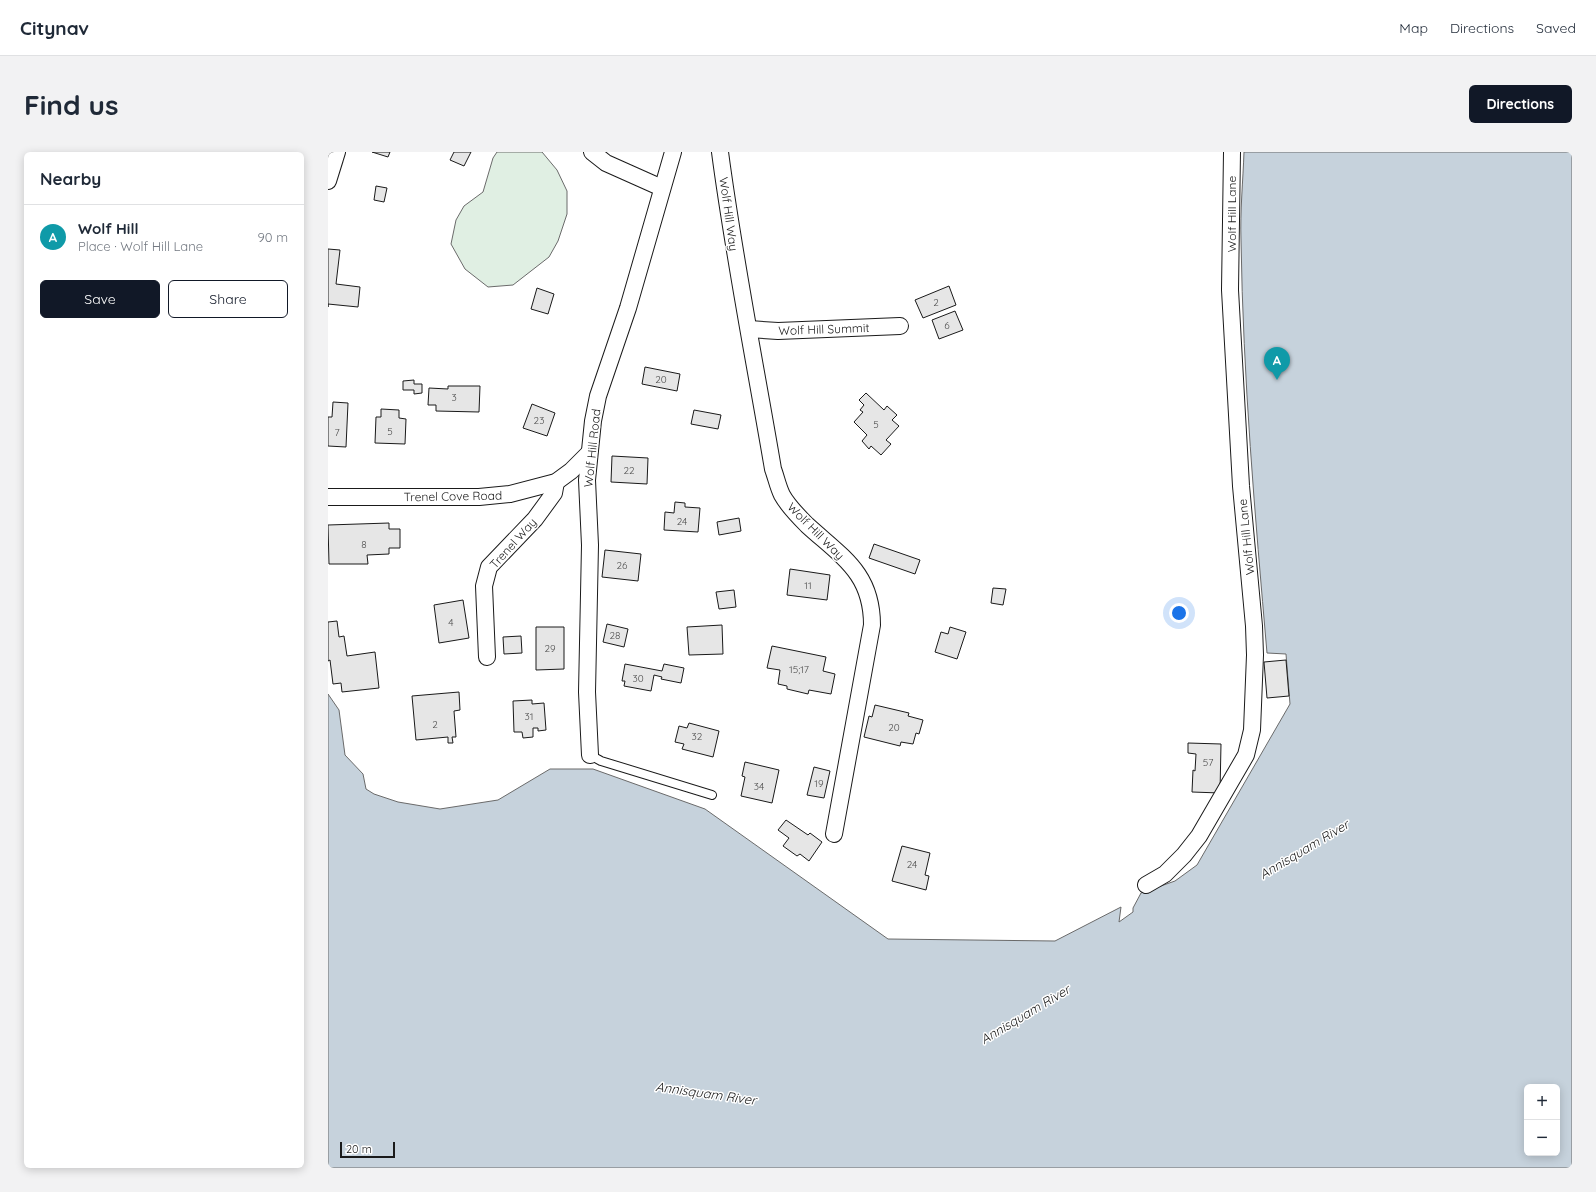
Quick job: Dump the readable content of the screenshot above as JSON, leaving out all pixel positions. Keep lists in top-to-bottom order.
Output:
{
  "streets": {
    "street": [
      "Wolf Hill Way",
      "Wolf Hill Lane",
      "Wolf Hill Summit",
      "Wolf Hill Road",
      "Trenel Cove Road",
      "Trenel Way"
    ]
  },
  "crossings": [
    ["Wolf Hill Way", "Wolf Hill Summit"],
    ["Wolf Hill Road", "Trenel Cove Road"],
    ["Trenel Cove Road", "Trenel Way"]
  ],
  "water": ["Annisquam River"],
  "house_numbers": [
    "2",
    "6",
    "20",
    "3",
    "23",
    "5",
    "5",
    "7",
    "22",
    "24",
    "8",
    "26",
    "11",
    "4",
    "28",
    "29",
    "15;17",
    "30",
    "31",
    "2",
    "20",
    "32",
    "57",
    "19",
    "34",
    "24"
  ],
  "scale_bar": "20 m",
  "page": {
    "header": "Citynav",
    "nav": ["Map", "Directions", "Saved"],
    "buttons": [
      "Directions",
      ["Save", "Share"]
    ],
    "title": "Find us",
    "heading": "Nearby",
    "list": [
      {
        "mark": "A",
        "name": "Wolf Hill",
        "note": "Place · Wolf Hill Lane",
        "value": "90 m"
      }
    ],
    "pins": "A",
    "map_buttons": ["+", "−"],
    "scale": "20 m"
  }
}
